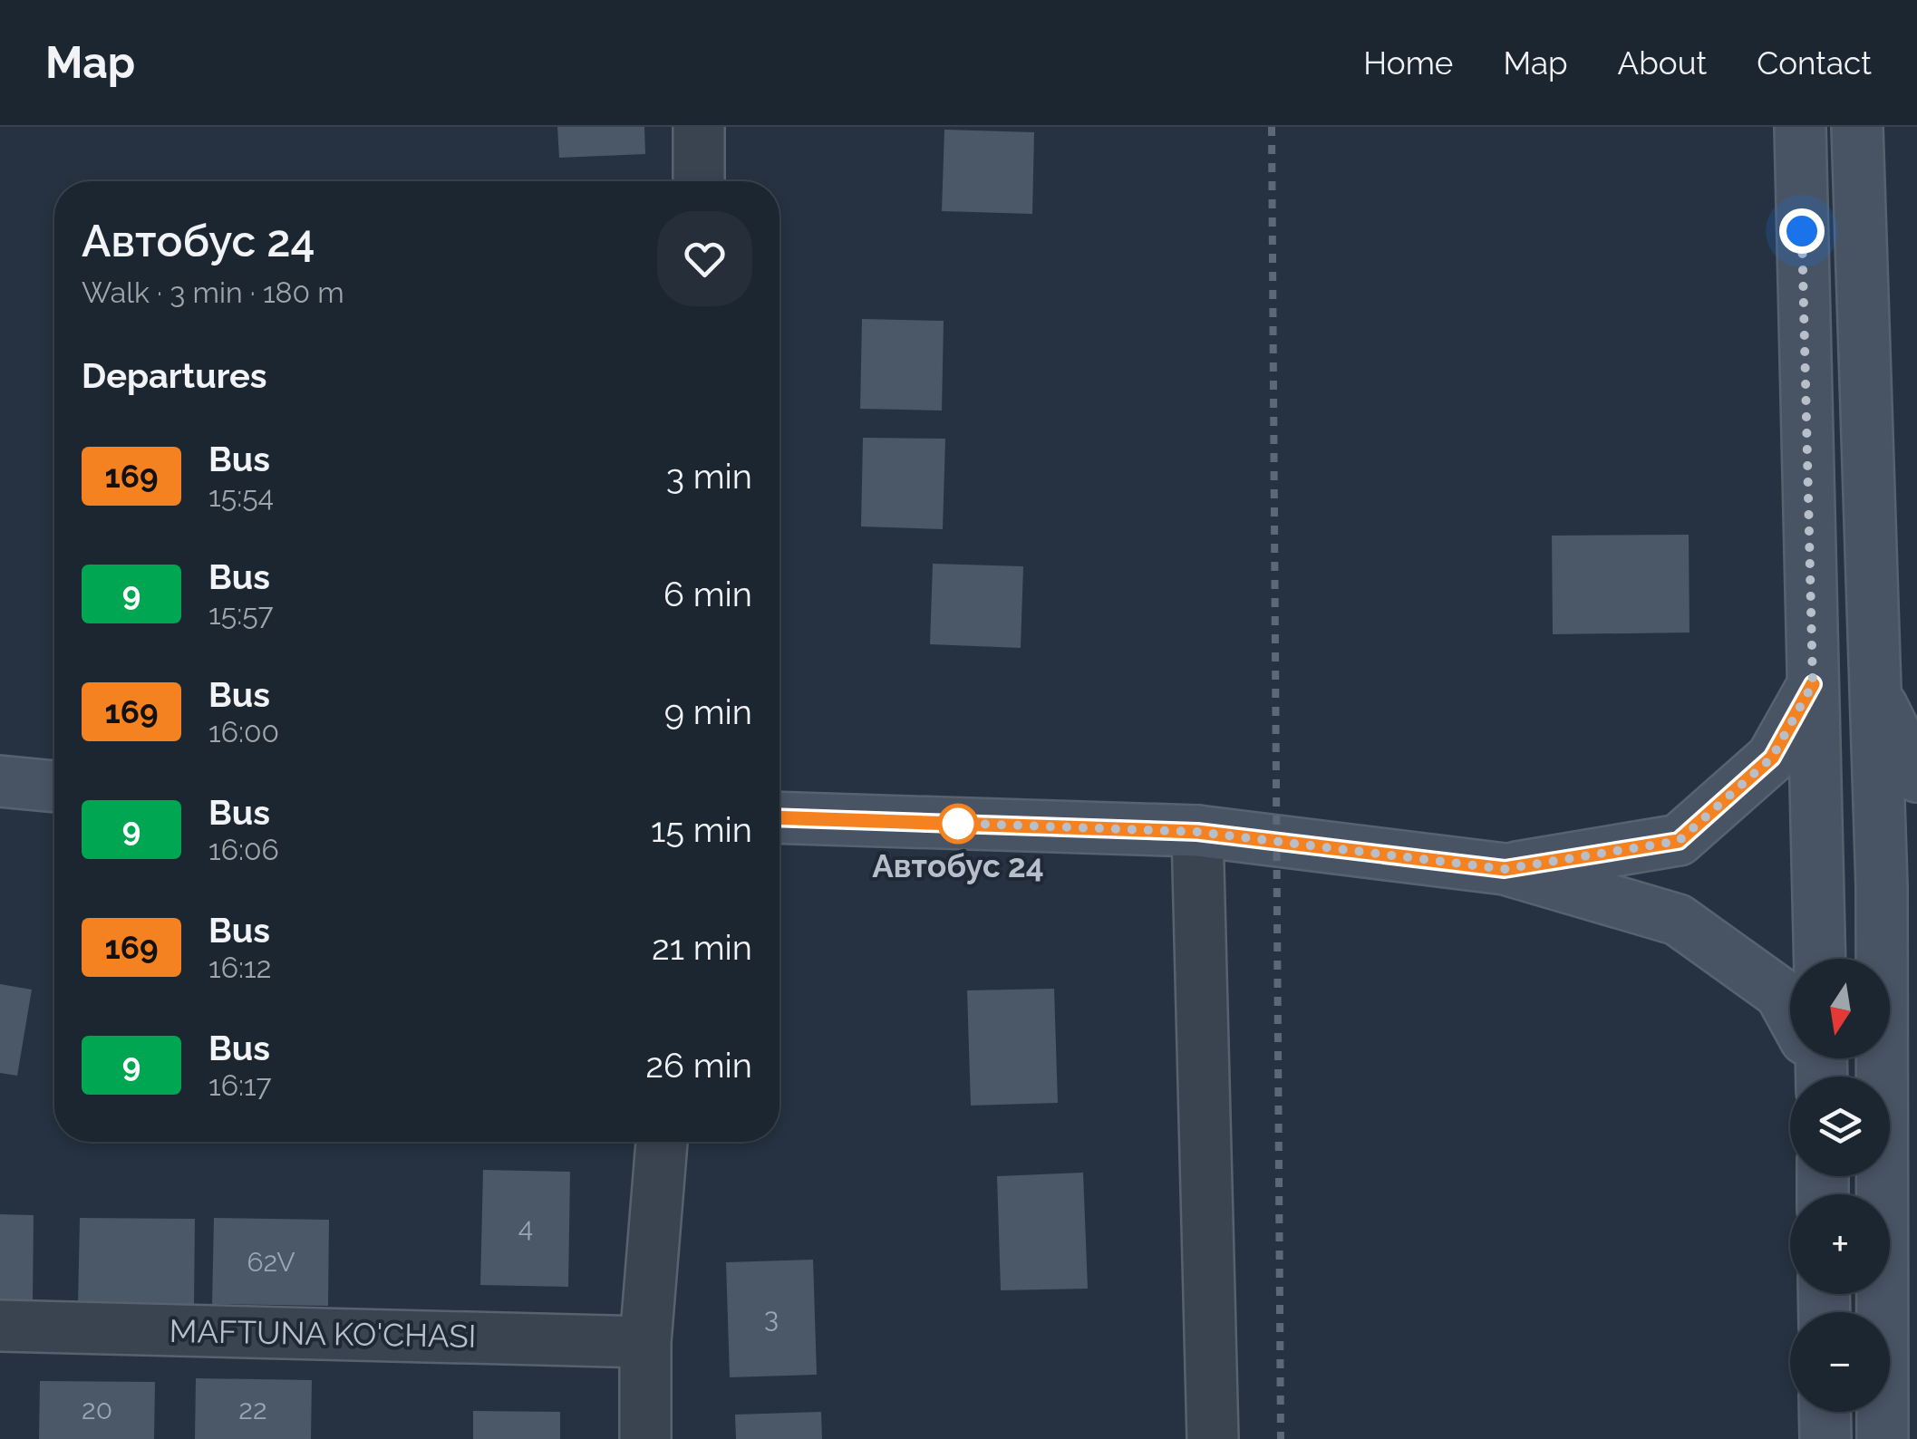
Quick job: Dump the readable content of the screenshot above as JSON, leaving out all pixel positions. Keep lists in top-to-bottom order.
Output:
{
  "streets": {
    "street": ["MAFTUNA KO'CHASI"]
  },
  "places": ["Автобус 24"],
  "lines": ["bus line 169"],
  "house_numbers": [
    "4",
    "62V",
    "3",
    "20",
    "22"
  ],
  "north": "bottom",
  "page": {
    "header": "Map",
    "nav": [
      "Home",
      "Map",
      "About",
      "Contact"
    ],
    "heading": [
      ["Автобус 24", "Walk · 3 min · 180 m"],
      "Departures"
    ],
    "list": [
      {
        "mark": "169",
        "name": "Bus",
        "note": "15:54",
        "value": "3 min"
      },
      {
        "mark": "9",
        "name": "Bus",
        "note": "15:57",
        "value": "6 min"
      },
      {
        "mark": "169",
        "name": "Bus",
        "note": "16:00",
        "value": "9 min"
      },
      {
        "mark": "9",
        "name": "Bus",
        "note": "16:06",
        "value": "15 min"
      },
      {
        "mark": "169",
        "name": "Bus",
        "note": "16:12",
        "value": "21 min"
      },
      {
        "mark": "9",
        "name": "Bus",
        "note": "16:17",
        "value": "26 min"
      }
    ],
    "map_buttons": ["+", "−"]
  }
}
